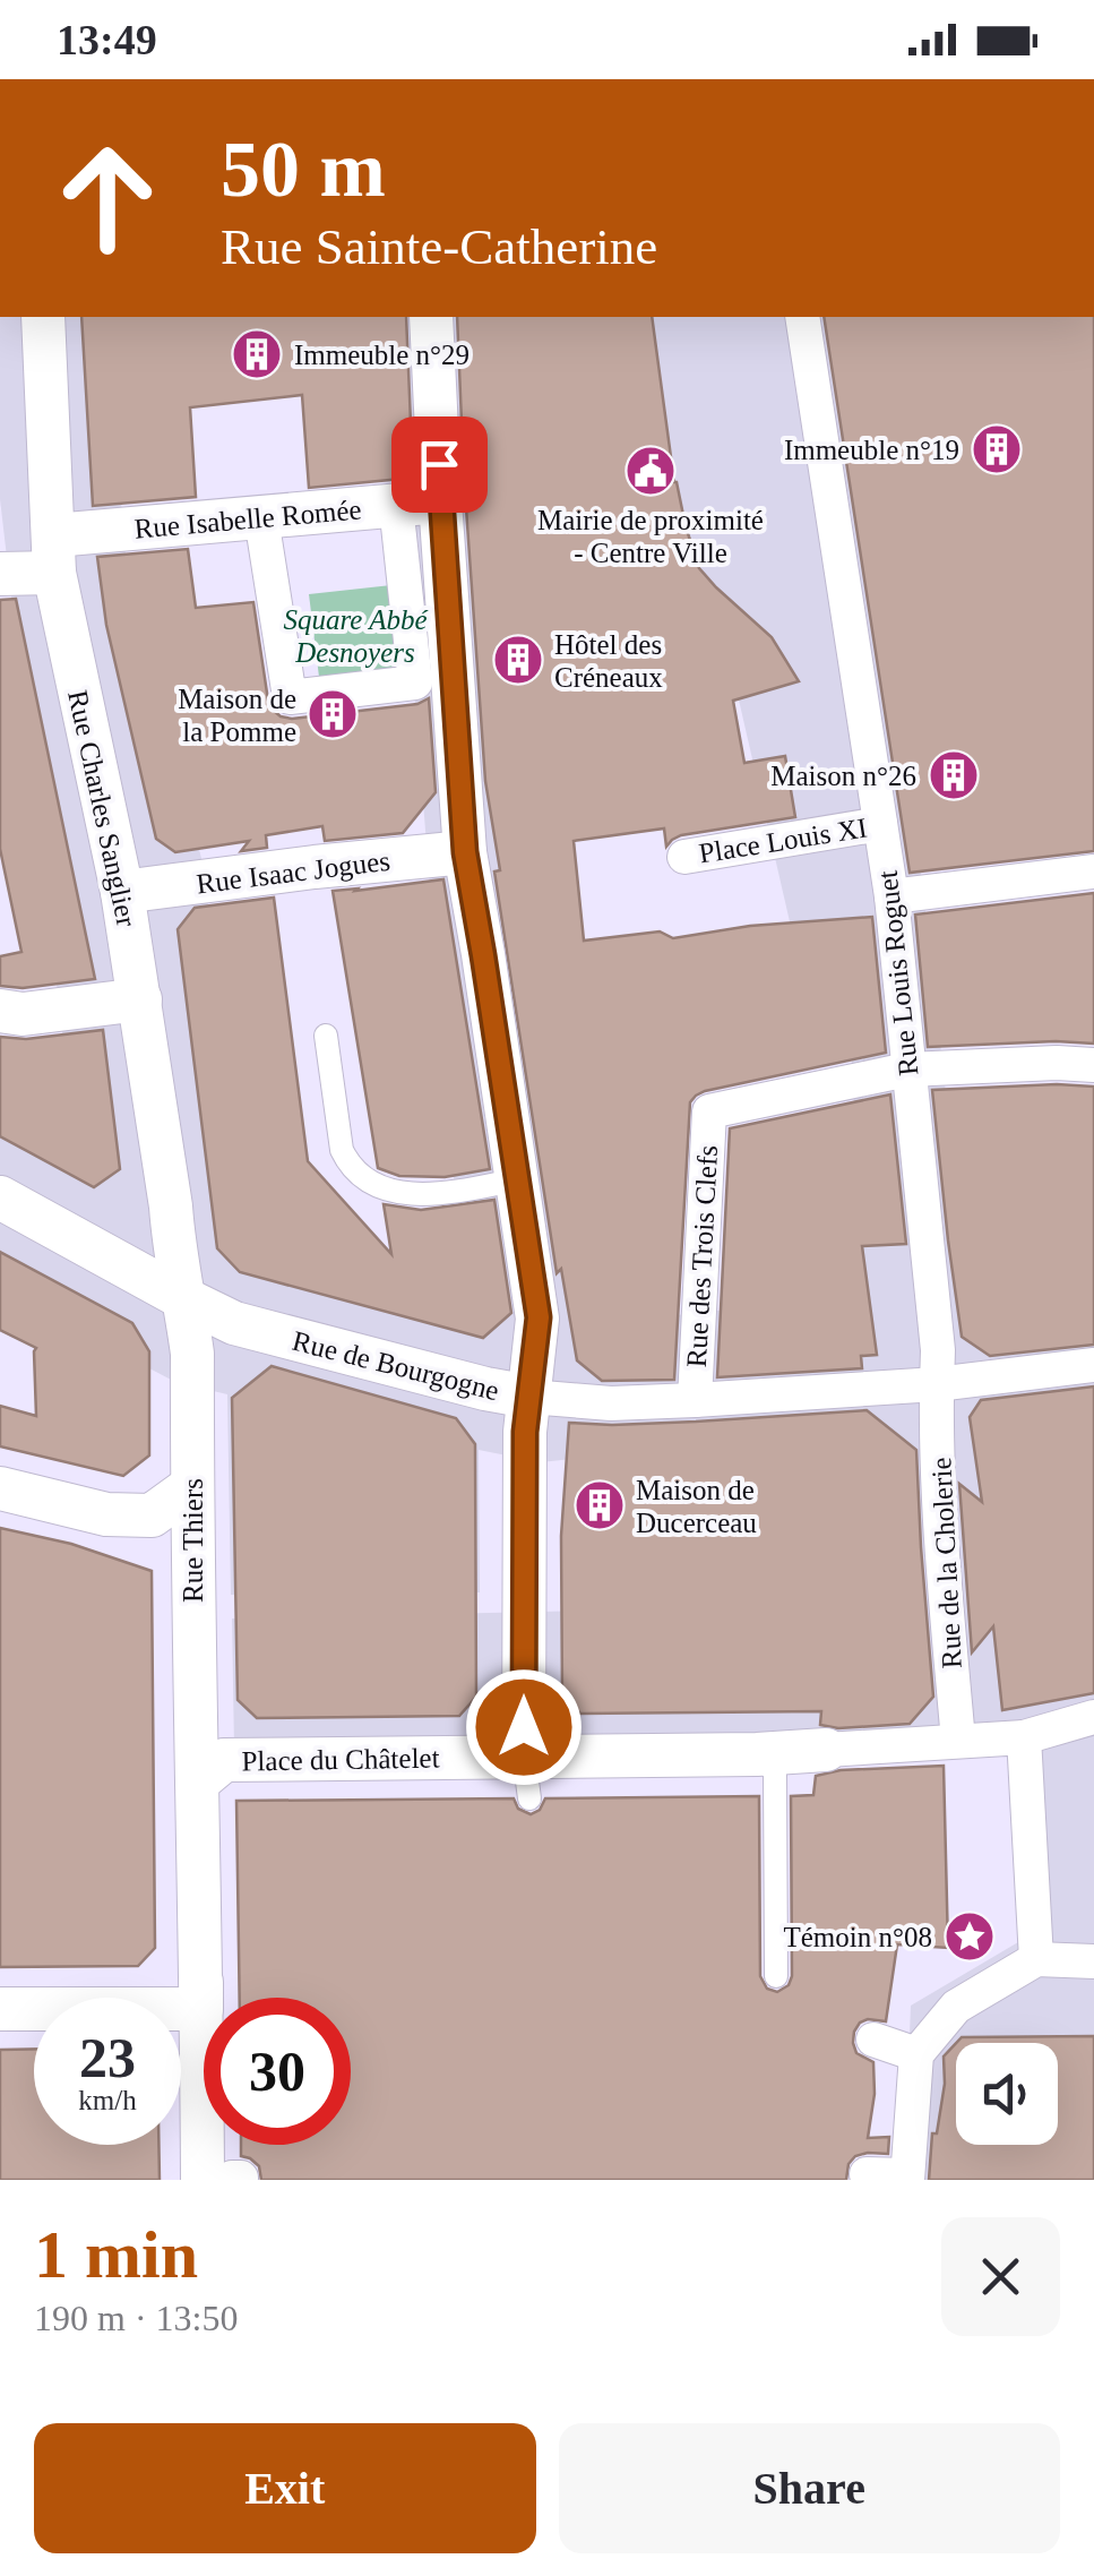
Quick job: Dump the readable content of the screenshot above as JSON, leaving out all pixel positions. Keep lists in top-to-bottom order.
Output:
{
  "streets": {
    "street": [
      "Rue Isabelle Romée",
      "Rue Charles Sanglier",
      "Place Louis XI",
      "Rue Isaac Jogues",
      "Rue Louis Roguet",
      "Rue des Trois Clefs",
      "Rue de Bourgogne",
      "Rue Thiers",
      "Rue de la Cholerie",
      "Place du Châtelet"
    ]
  },
  "crossings": [
    ["Rue Isabelle Romée", "Rue Charles Sanglier"],
    ["Rue Charles Sanglier", "Rue Isaac Jogues"],
    ["Rue Charles Sanglier", "Rue de Bourgogne"],
    ["Rue Charles Sanglier", "Rue Thiers"],
    ["Place Louis XI", "Rue Louis Roguet"],
    ["Rue Louis Roguet", "Rue des Trois Clefs"],
    ["Rue Louis Roguet", "Rue de Bourgogne"],
    ["Rue Louis Roguet", "Rue de la Cholerie"],
    ["Rue des Trois Clefs", "Rue de Bourgogne"],
    ["Rue de Bourgogne", "Rue Thiers"],
    ["Rue de Bourgogne", "Rue de la Cholerie"],
    ["Rue Thiers", "Place du Châtelet"],
    ["Rue de la Cholerie", "Place du Châtelet"]
  ],
  "parks": ["Square Abbé Desnoyers"],
  "places": {
    "building": [
      "Immeuble n°29",
      "Immeuble n°19",
      "Hôtel des Créneaux",
      "Maison de la Pomme",
      "Maison n°26",
      "Maison de Ducerceau"
    ],
    "public building": ["Mairie de proximité - Centre Ville"],
    "place": ["Témoin n°08"]
  },
  "page": {
    "status": "13:49",
    "turn": ["50 m", "Rue Sainte-Catherine"],
    "speed": "23 km/h",
    "limit": "30",
    "heading": ["1 min", "190 m · 13:50"],
    "buttons": ["Exit", "Share"]
  }
}
